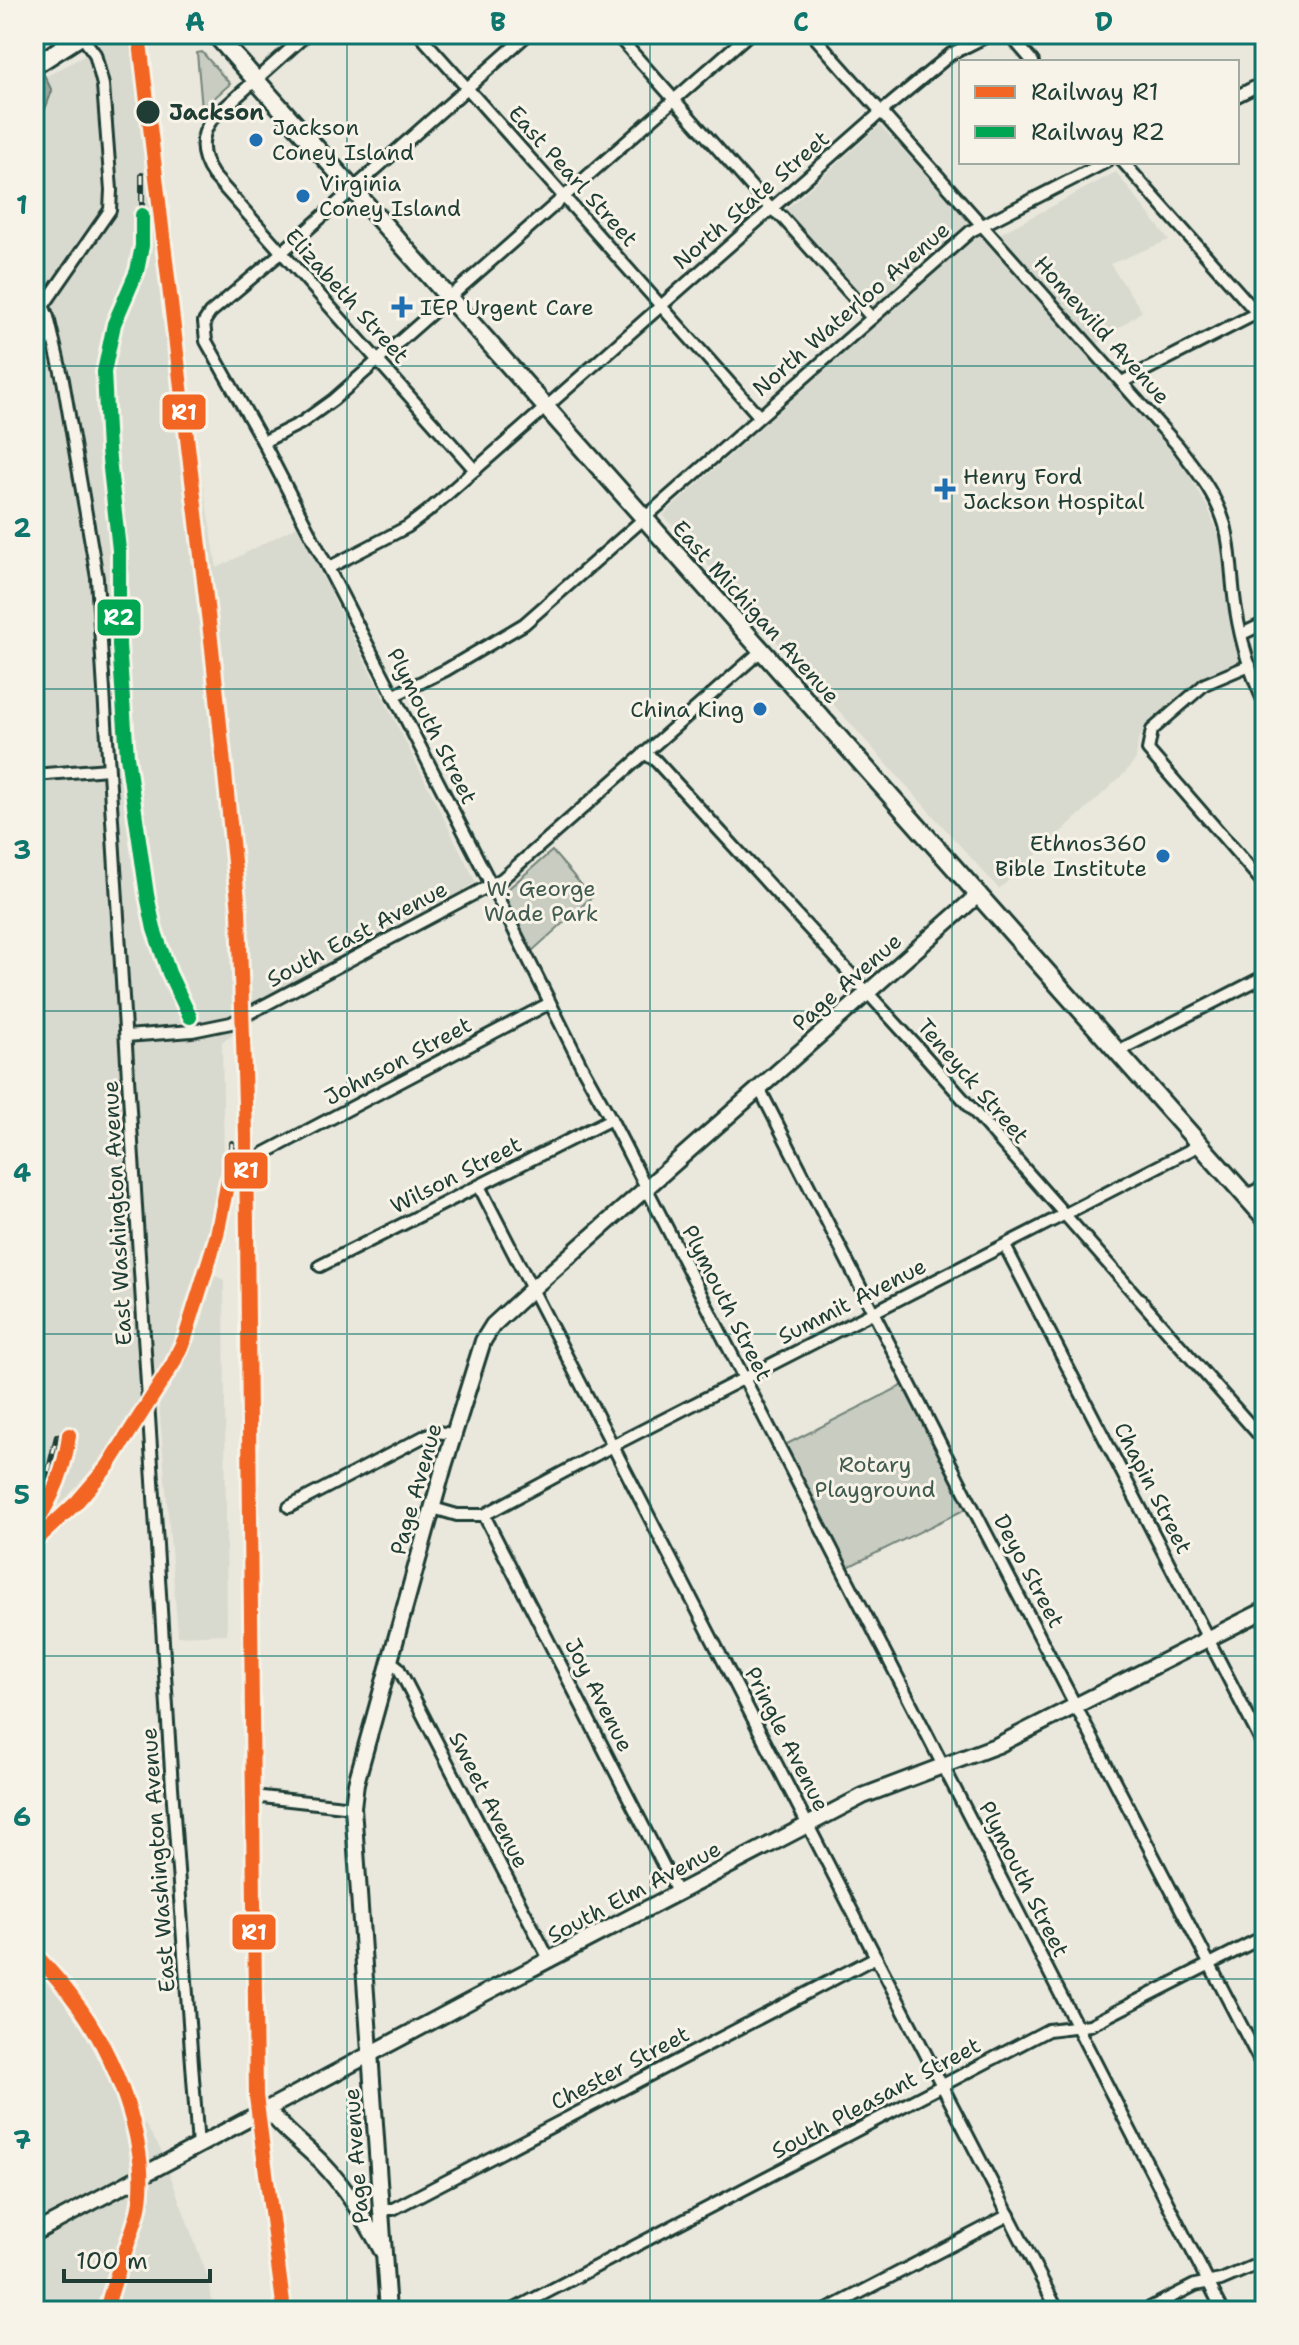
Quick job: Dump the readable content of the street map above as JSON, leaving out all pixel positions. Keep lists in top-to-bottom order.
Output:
{
  "streets": {
    "main road": ["East Michigan Avenue"],
    "street": [
      "East Pearl Street",
      "North State Street",
      "Elizabeth Street",
      "North Waterloo Avenue",
      "Homewild Avenue",
      "Plymouth Street",
      "South East Avenue",
      "Page Avenue",
      "Johnson Street",
      "Teneyck Street",
      "Wilson Street",
      "East Washington Avenue",
      "Summit Avenue",
      "Chapin Street",
      "Deyo Street",
      "Joy Avenue",
      "Pringle Avenue",
      "Sweet Avenue",
      "South Elm Avenue",
      "Chester Street",
      "South Pleasant Street"
    ]
  },
  "crossings": [
    ["East Pearl Street", "North State Street"],
    ["East Pearl Street", "North Waterloo Avenue"],
    ["North State Street", "Elizabeth Street"],
    ["North State Street", "Homewild Avenue"],
    ["North State Street", "East Michigan Avenue"],
    ["North State Street", "Plymouth Street"],
    ["Elizabeth Street", "East Michigan Avenue"],
    ["Elizabeth Street", "Plymouth Street"],
    ["North Waterloo Avenue", "Homewild Avenue"],
    ["North Waterloo Avenue", "East Michigan Avenue"],
    ["North Waterloo Avenue", "Plymouth Street"],
    ["East Michigan Avenue", "South East Avenue"],
    ["East Michigan Avenue", "Page Avenue"],
    ["East Michigan Avenue", "Summit Avenue"],
    ["Plymouth Street", "South East Avenue"],
    ["Plymouth Street", "Page Avenue"],
    ["Plymouth Street", "Johnson Street"],
    ["Plymouth Street", "Wilson Street"],
    ["Plymouth Street", "Summit Avenue"],
    ["Plymouth Street", "South Elm Avenue"],
    ["Plymouth Street", "South Pleasant Street"],
    ["South East Avenue", "Teneyck Street"],
    ["South East Avenue", "East Washington Avenue"],
    ["Page Avenue", "Teneyck Street"],
    ["Page Avenue", "Deyo Street"],
    ["Page Avenue", "Pringle Avenue"],
    ["Page Avenue", "Sweet Avenue"],
    ["Page Avenue", "South Elm Avenue"],
    ["Page Avenue", "Chester Street"],
    ["Teneyck Street", "Summit Avenue"],
    ["Wilson Street", "Pringle Avenue"],
    ["East Washington Avenue", "South Elm Avenue"],
    ["Summit Avenue", "Chapin Street"],
    ["Summit Avenue", "Deyo Street"],
    ["Summit Avenue", "Joy Avenue"],
    ["Summit Avenue", "Pringle Avenue"],
    ["Chapin Street", "South Elm Avenue"],
    ["Deyo Street", "South Elm Avenue"],
    ["Deyo Street", "South Pleasant Street"],
    ["Joy Avenue", "South Elm Avenue"],
    ["Pringle Avenue", "South Elm Avenue"],
    ["Pringle Avenue", "Chester Street"],
    ["Pringle Avenue", "South Pleasant Street"],
    ["Sweet Avenue", "South Elm Avenue"]
  ],
  "parks": ["W. George Wade Park", "Rotary Playground"],
  "places": {
    "other": [
      "Jackson",
      "Jackson Coney Island",
      "Virginia Coney Island",
      "China King",
      "Ethnos360 Bible Institute"
    ],
    "health": ["IEP Urgent Care", "Henry Ford Jackson Hospital"]
  },
  "lines": ["rail line R1", "rail line R2"],
  "legend": ["Railway R1", "Railway R2"],
  "scale_bar": "100 m",
  "grid": {
    "columns": [
      "A",
      "B",
      "C",
      "D"
    ],
    "rows": [
      "1",
      "2",
      "3",
      "4",
      "5",
      "6",
      "7"
    ]
  }
}
